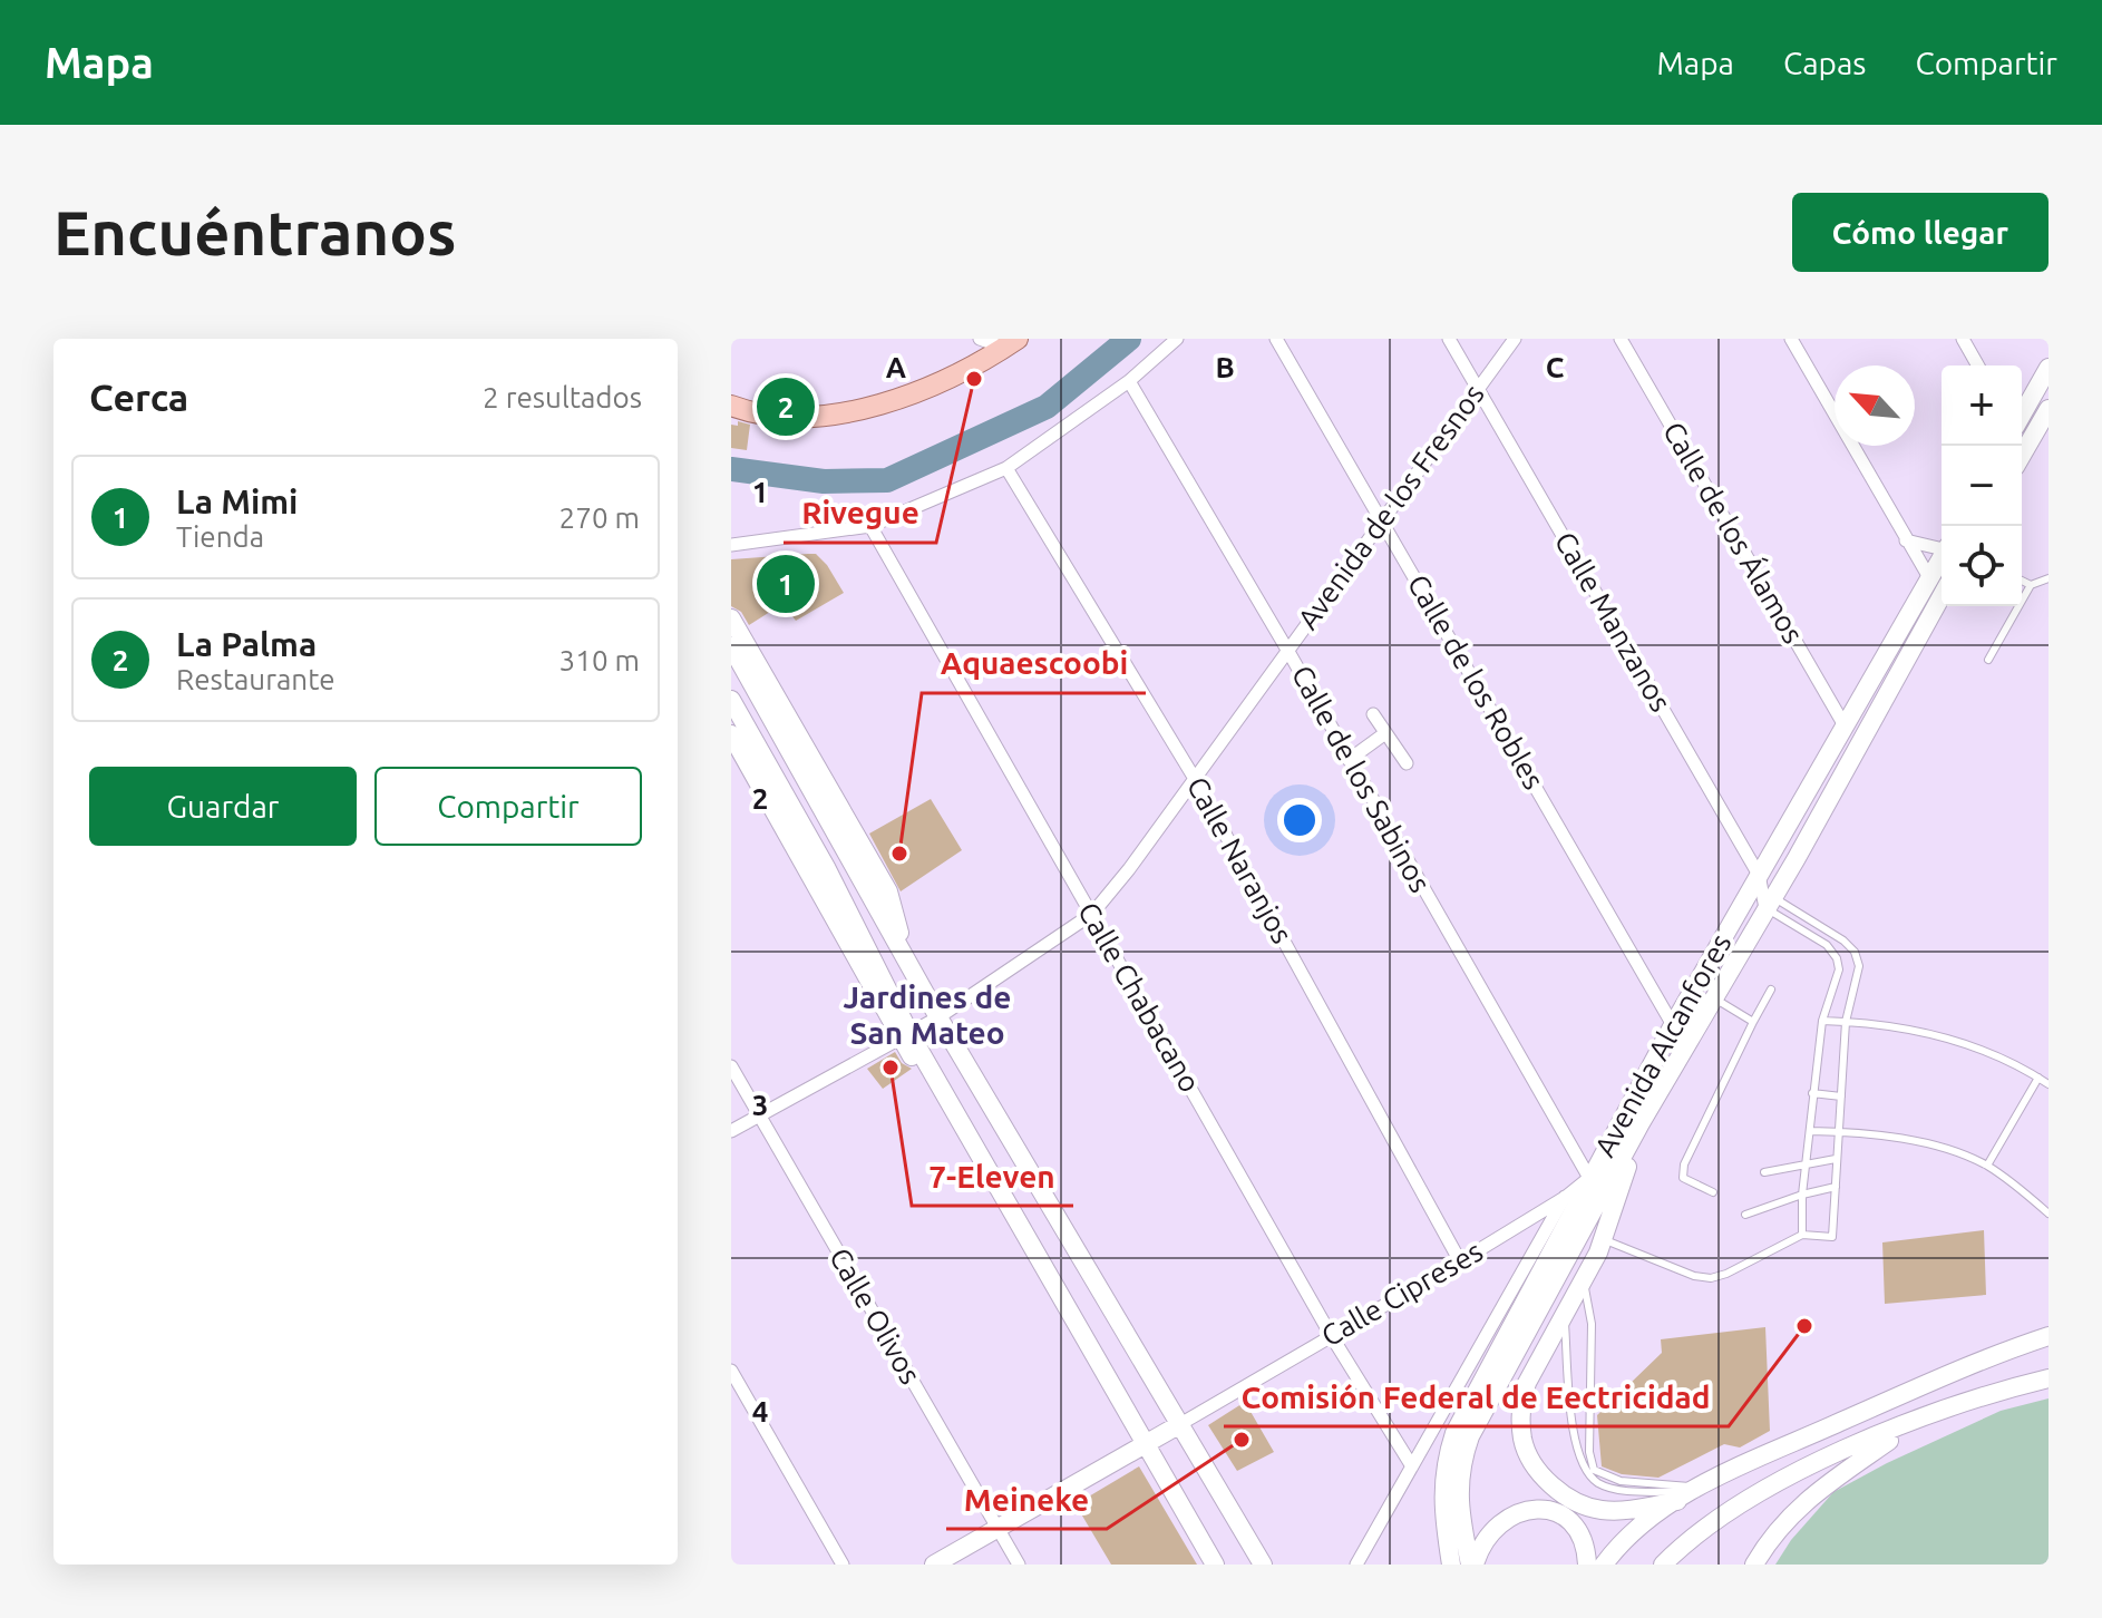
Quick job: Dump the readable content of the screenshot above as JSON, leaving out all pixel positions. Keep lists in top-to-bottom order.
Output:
{
  "streets": {
    "main road": ["Avenida Alcanfores", "Calle Cipreses"],
    "street": [
      "Avenida de los Fresnos",
      "Calle de los Álamos",
      "Calle Manzanos",
      "Calle de los Robles",
      "Calle de los Sabinos",
      "Calle Naranjos",
      "Calle Chabacano",
      "Calle Olivos"
    ]
  },
  "crossings": [
    ["Avenida de los Fresnos", "Calle Manzanos"],
    ["Avenida de los Fresnos", "Calle de los Robles"],
    ["Avenida de los Fresnos", "Calle de los Sabinos"],
    ["Avenida de los Fresnos", "Calle Naranjos"],
    ["Avenida de los Fresnos", "Calle Chabacano"],
    ["Calle de los Álamos", "Avenida Alcanfores"],
    ["Calle Manzanos", "Avenida Alcanfores"],
    ["Calle de los Robles", "Avenida Alcanfores"],
    ["Calle de los Sabinos", "Avenida Alcanfores"],
    ["Calle de los Sabinos", "Calle Cipreses"],
    ["Calle Naranjos", "Calle Cipreses"],
    ["Calle Chabacano", "Calle Cipreses"],
    ["Avenida Alcanfores", "Calle Cipreses"],
    ["Calle Cipreses", "Calle Olivos"]
  ],
  "districts": ["Jardines de San Mateo"],
  "places": [
    "Rivegue",
    "Aquaescoobi",
    "7-Eleven",
    "Comisión Federal de Eectricidad",
    "Meineke"
  ],
  "north": "top left",
  "page": {
    "header": "Mapa",
    "nav": ["Mapa", "Capas", "Compartir"],
    "buttons": [
      "Cómo llegar",
      ["Guardar", "Compartir"]
    ],
    "title": "Encuéntranos",
    "heading": ["Cerca", "2 resultados"],
    "map_buttons": ["+", "−"],
    "pins": ["2", "1"],
    "list": [
      {
        "mark": "1",
        "name": "La Mimi",
        "note": "Tienda",
        "value": "270 m"
      },
      {
        "mark": "2",
        "name": "La Palma",
        "note": "Restaurante",
        "value": "310 m"
      }
    ]
  },
  "grid": {
    "columns": ["A", "B", "C"],
    "rows": [
      "1",
      "2",
      "3",
      "4"
    ]
  }
}
